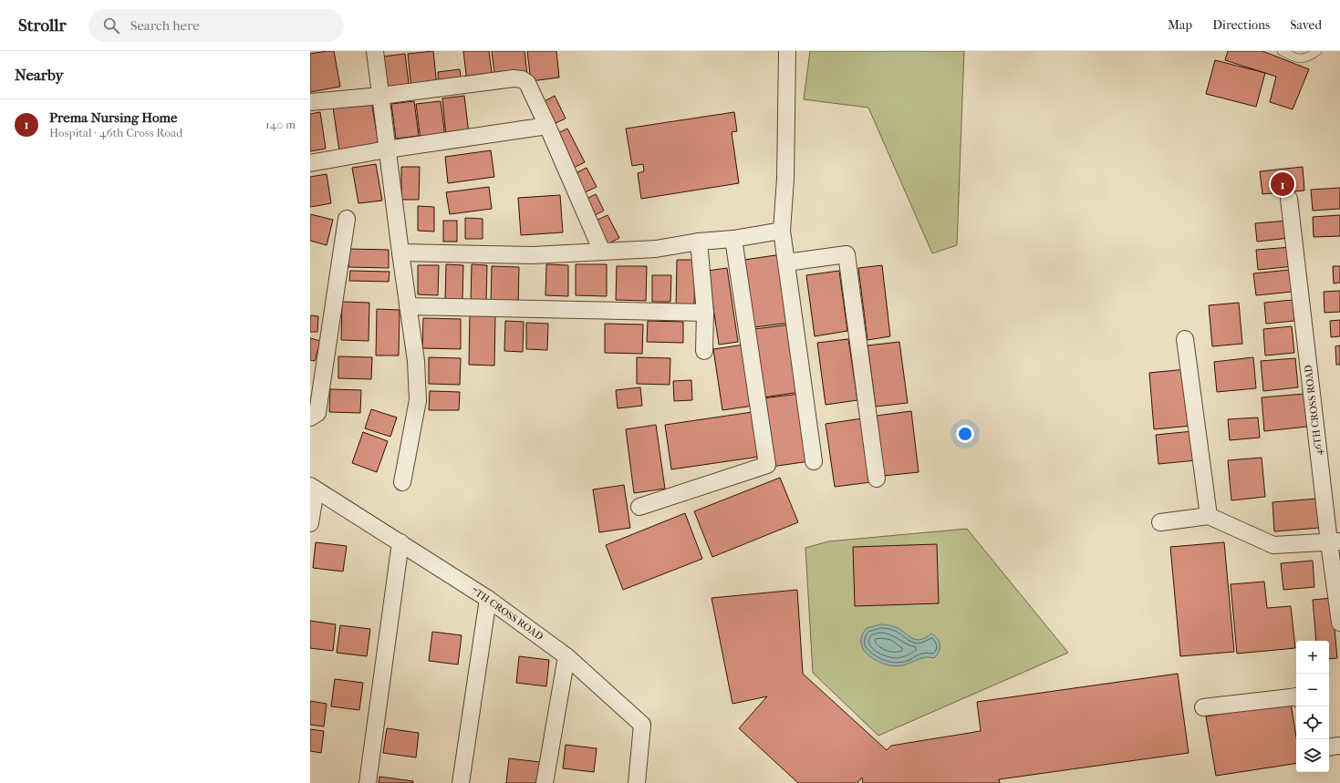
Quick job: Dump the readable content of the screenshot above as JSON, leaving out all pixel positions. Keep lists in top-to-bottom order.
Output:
{
  "streets": {
    "street": ["46TH CROSS ROAD", "7TH CROSS ROAD"]
  },
  "page": {
    "header": "Strollr",
    "search": "Search here",
    "nav": ["Map", "Directions", "Saved"],
    "heading": "Nearby",
    "list": [
      {
        "mark": "1",
        "name": "Prema Nursing Home",
        "note": "Hospital · 46th Cross Road",
        "value": "140 m"
      }
    ],
    "pins": "1",
    "map_buttons": ["+", "−"]
  }
}
